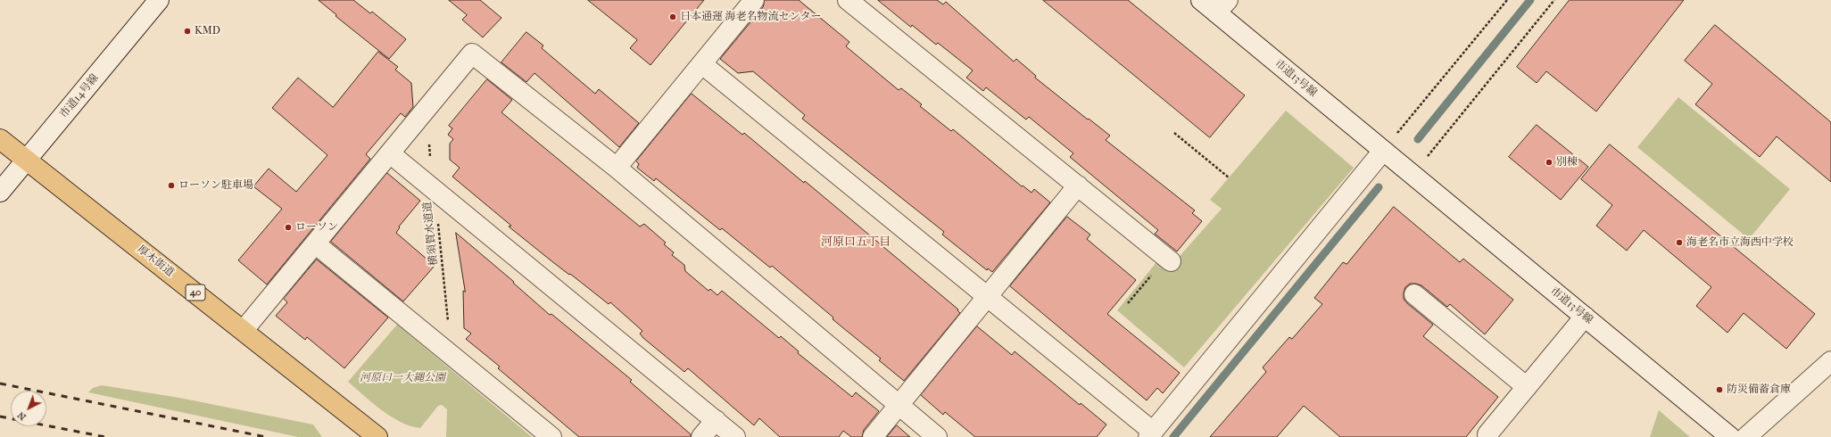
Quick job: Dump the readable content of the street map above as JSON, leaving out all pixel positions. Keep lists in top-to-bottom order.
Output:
{
  "streets": {
    "main road": ["厚木街道", "40"],
    "street": ["市道13号線", "市道14号線"],
    "path": ["横須賀水道道"]
  },
  "crossings": [
    ["市道14号線", "厚木街道"]
  ],
  "districts": ["河原口五丁目"],
  "parks": ["河原口一大縄公園"],
  "places": [
    "日本通運 海老名物流センター",
    "KMD",
    "別棟",
    "ローソン駐車場",
    "ローソン",
    "海老名市立海西中学校",
    "防災備蓄倉庫"
  ],
  "north": "bottom left"
}
